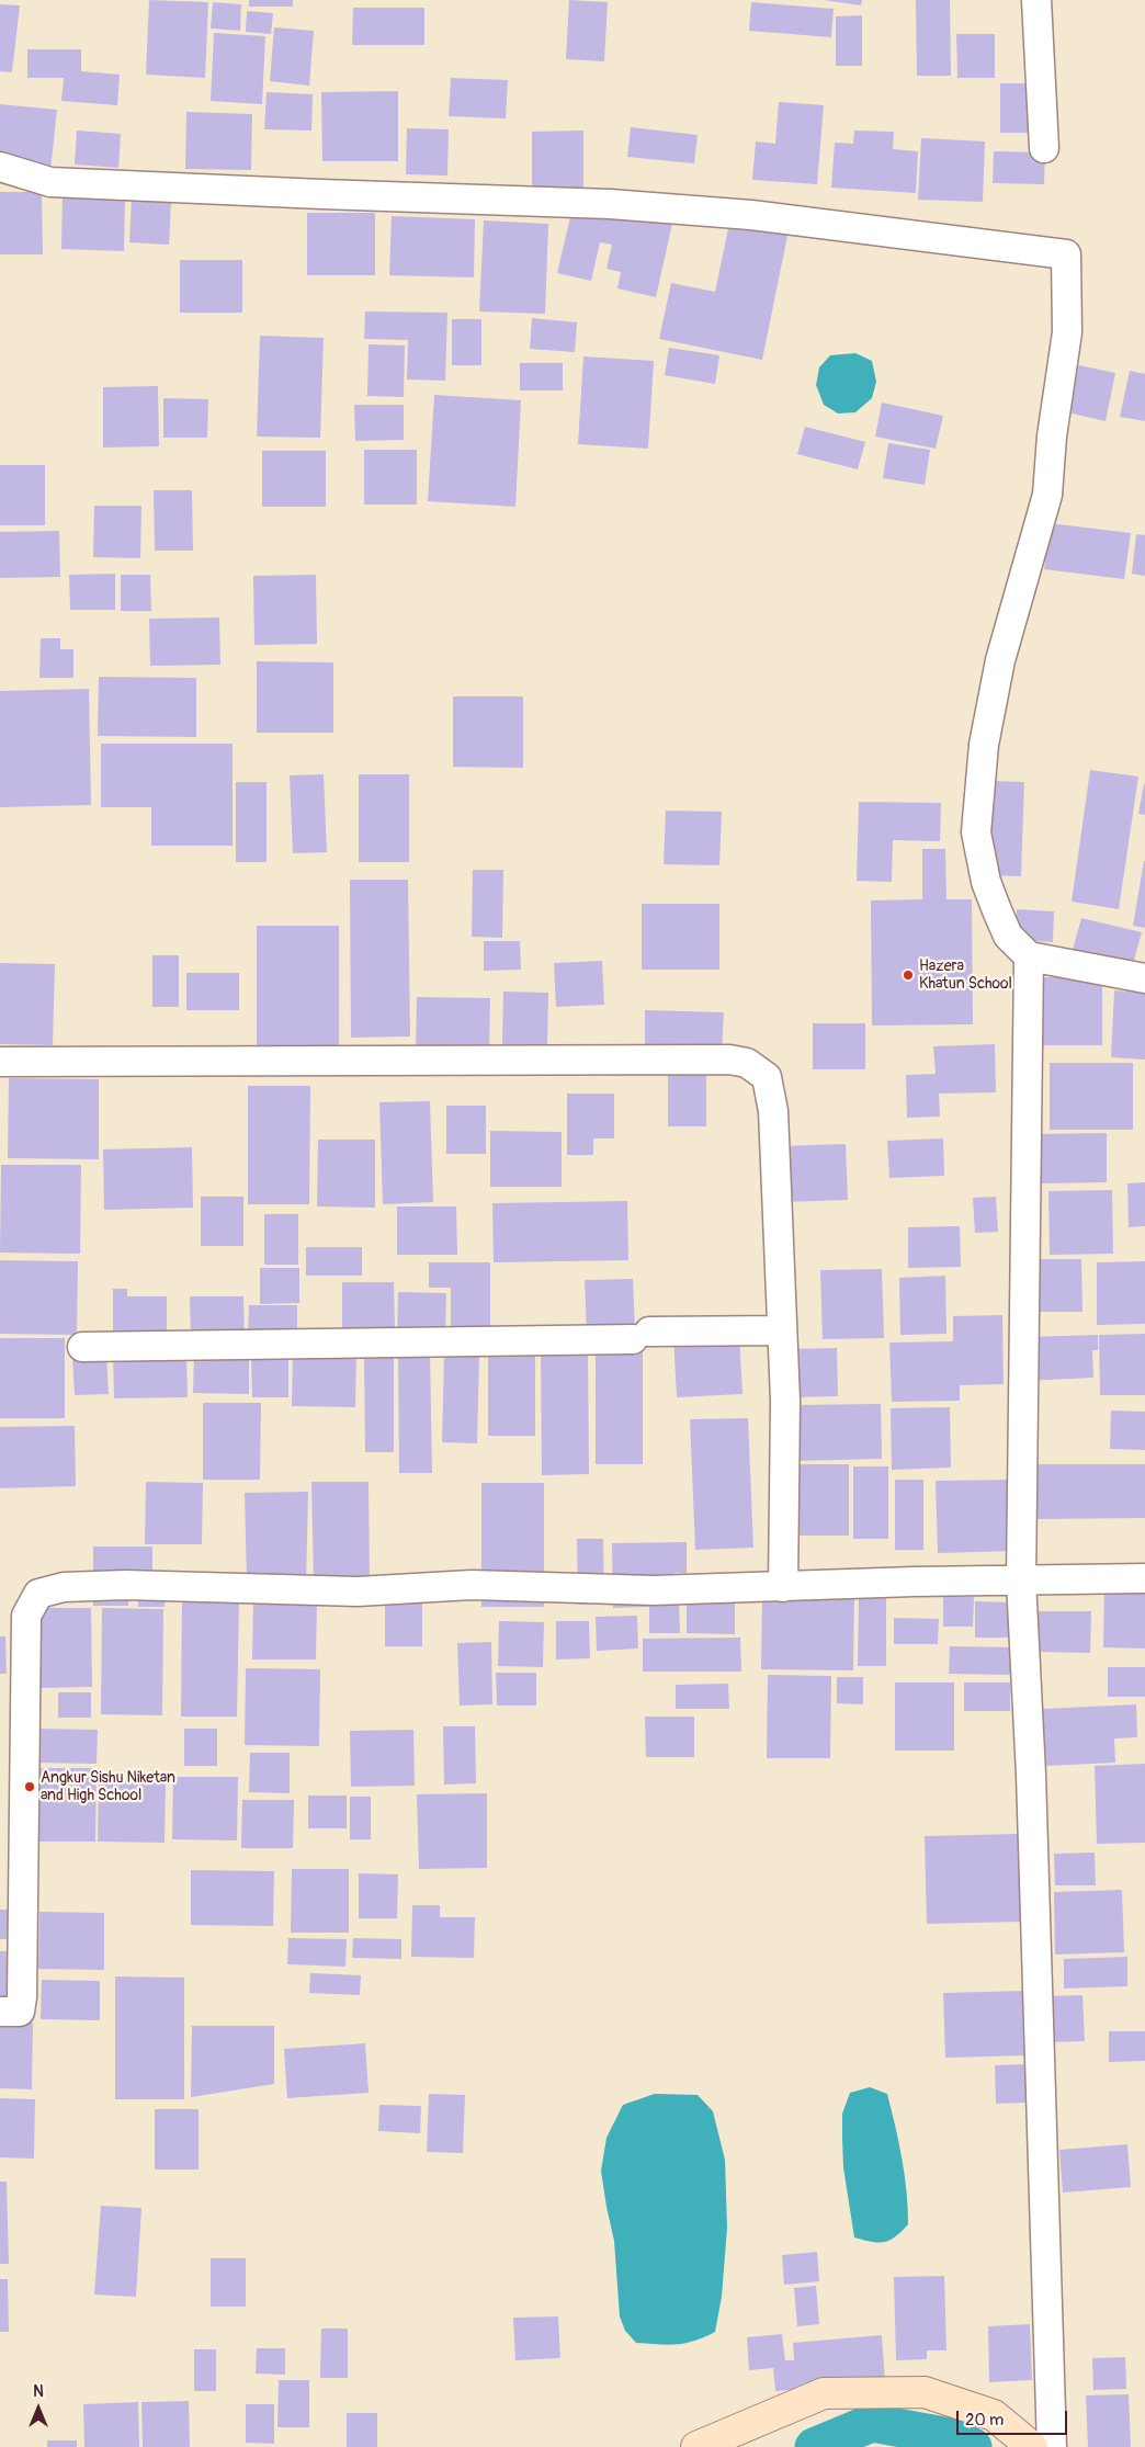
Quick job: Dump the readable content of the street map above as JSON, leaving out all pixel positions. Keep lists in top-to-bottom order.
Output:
{
  "places": ["Hazera Khatun School", "Angkur Sishu Niketan and High School"],
  "scale_bar": "20 m",
  "north": "top"
}
